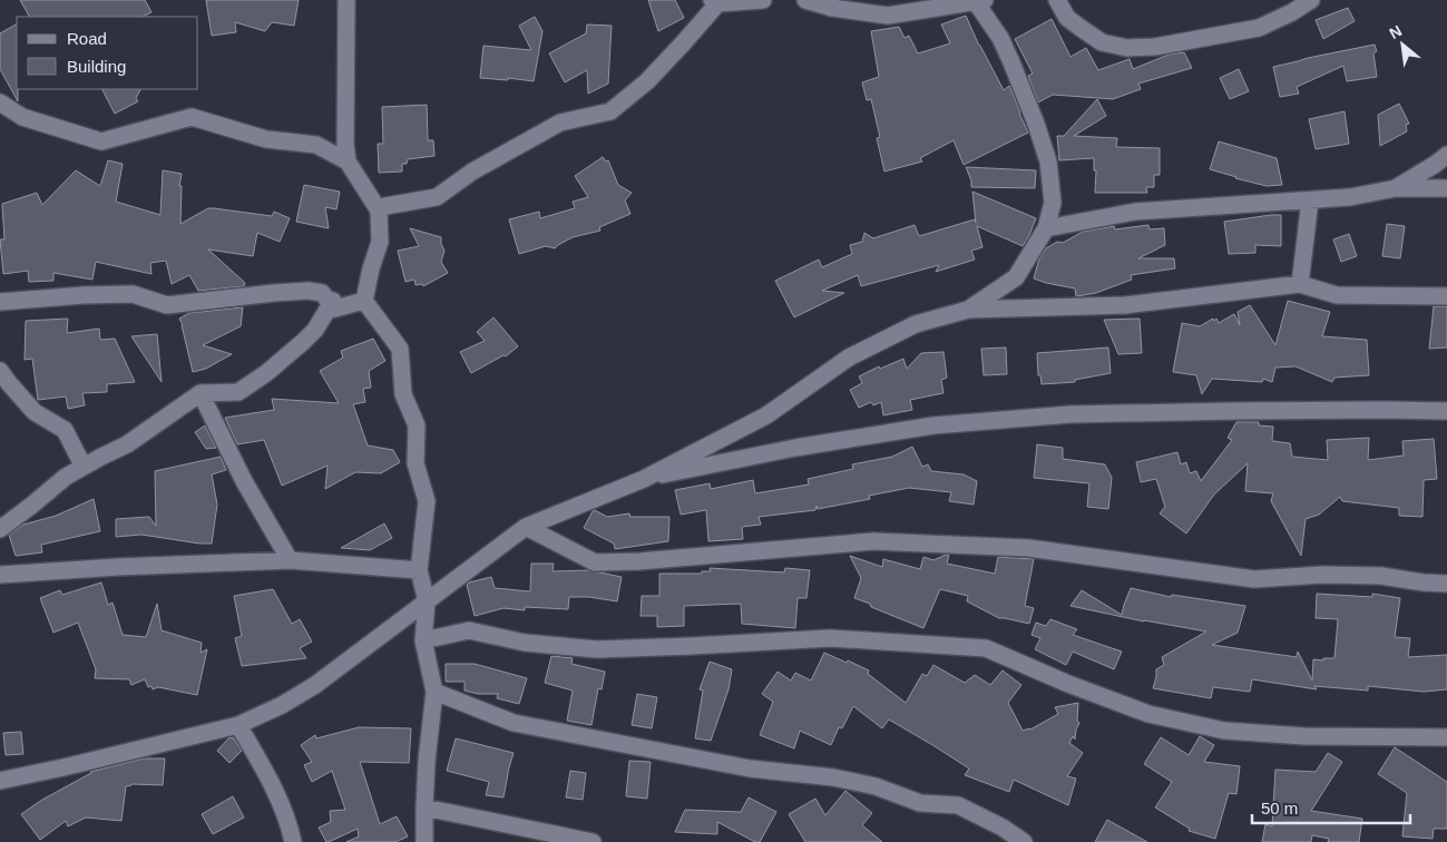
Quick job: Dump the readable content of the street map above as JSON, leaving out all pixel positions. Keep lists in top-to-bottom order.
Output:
{
  "legend": ["Road", "Building"],
  "scale_bar": "50 m",
  "north": "top left"
}
